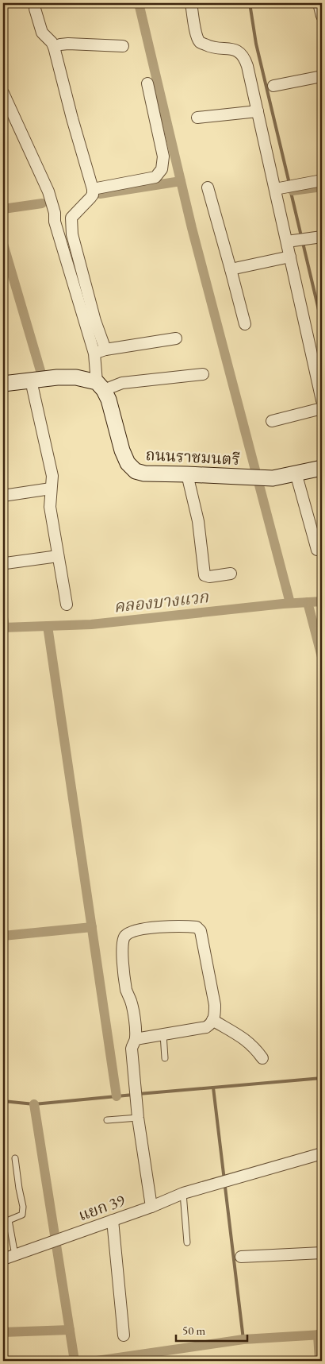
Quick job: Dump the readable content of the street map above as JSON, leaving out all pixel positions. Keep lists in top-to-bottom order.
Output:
{
  "streets": {
    "street": ["ถนนราชมนตรี", "แยก 39"]
  },
  "water": ["คลองบางแวก"],
  "scale_bar": "50 m"
}
